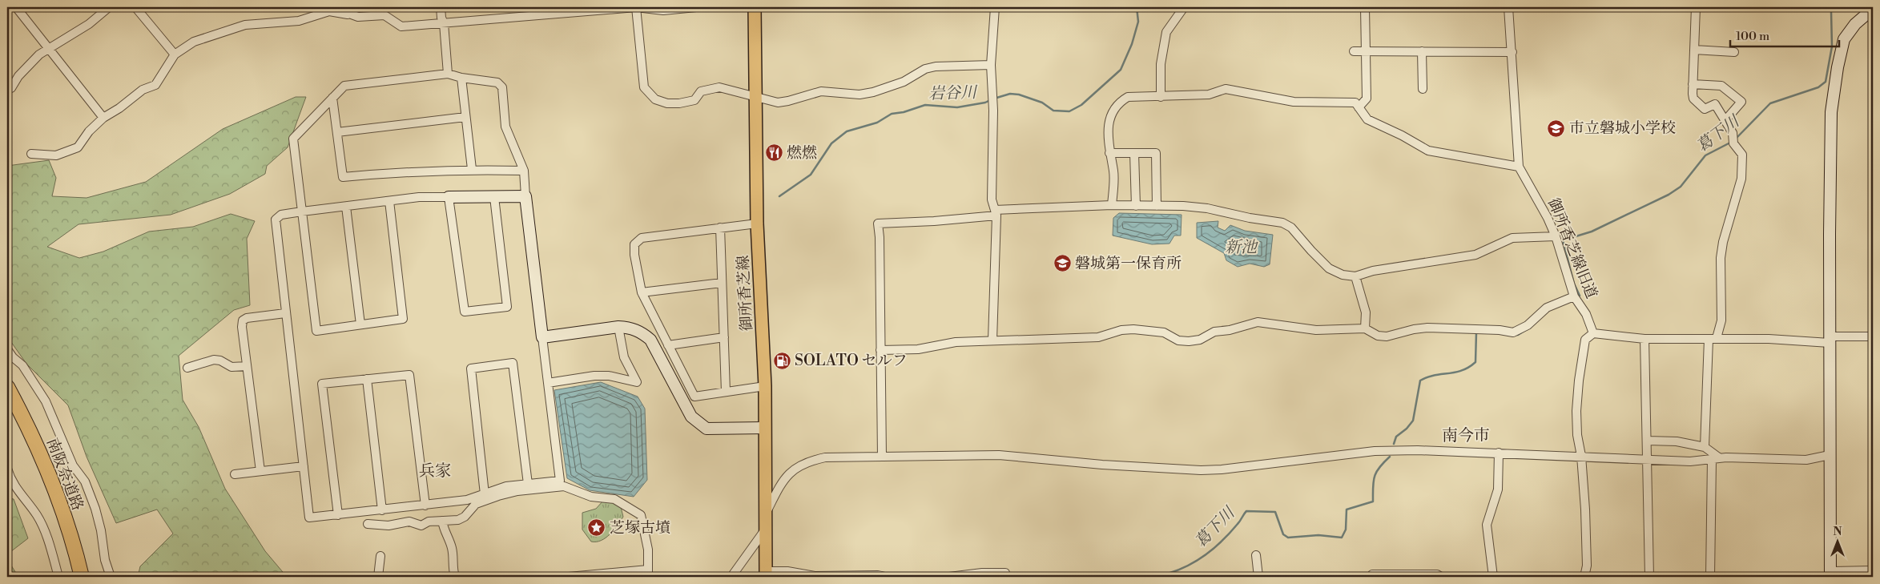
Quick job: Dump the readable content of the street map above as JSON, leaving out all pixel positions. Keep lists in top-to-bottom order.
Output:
{
  "streets": {
    "highway": ["南阪奈道路"],
    "main road": ["御所香芝線"],
    "street": ["御所香芝線旧道"]
  },
  "districts": ["南今市", "兵家"],
  "water": ["岩谷川", "葛下川", "新池"],
  "places": {
    "school or university": ["市立磐城小学校", "磐城第一保育所"],
    "restaurant": ["燃燃"],
    "fuel station": ["SOLATO セルフ"],
    "place": ["芝塚古墳"]
  },
  "scale_bar": "100 m",
  "north": "top"
}
